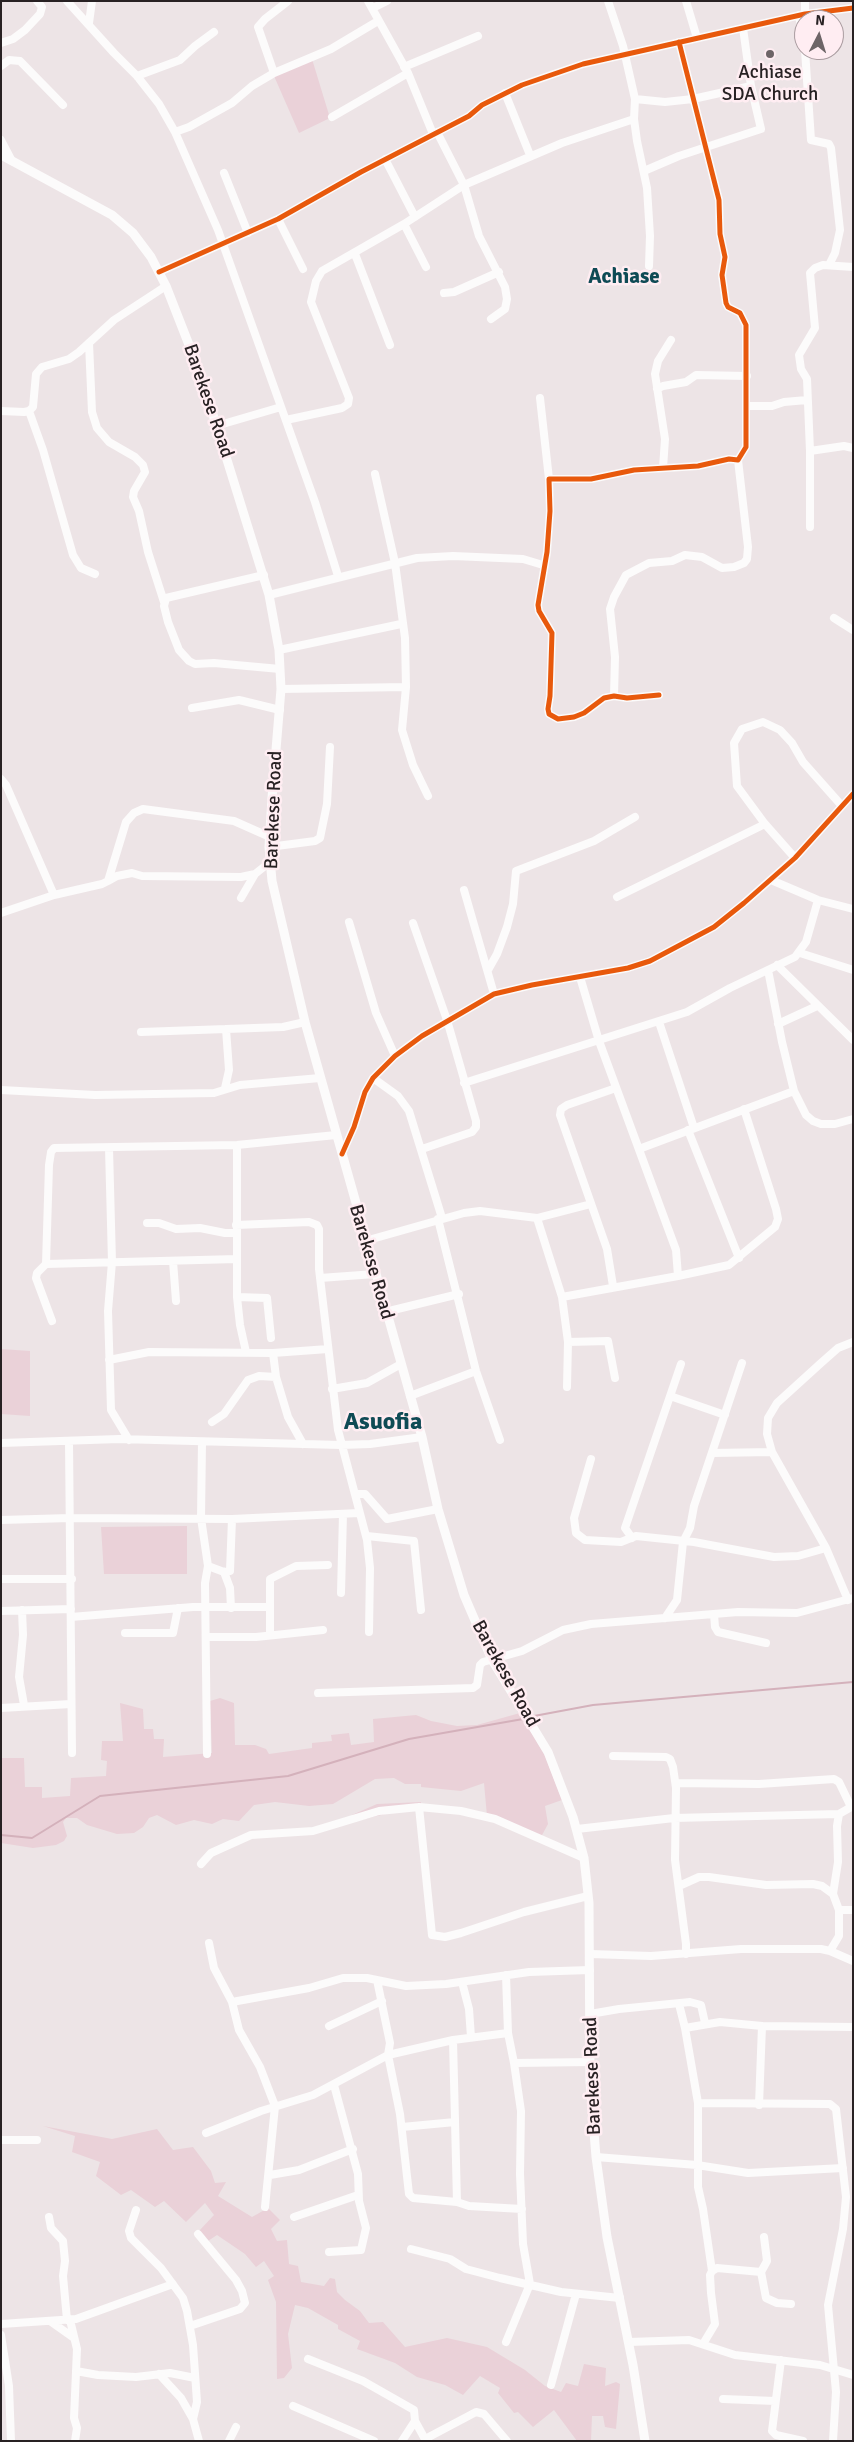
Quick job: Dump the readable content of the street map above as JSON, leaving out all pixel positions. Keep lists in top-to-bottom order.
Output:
{
  "streets": {
    "main road": ["Barekese Road"]
  },
  "districts": ["Achiase", "Asuofia"],
  "places": ["Achiase SDA Church"],
  "north": "top"
}
